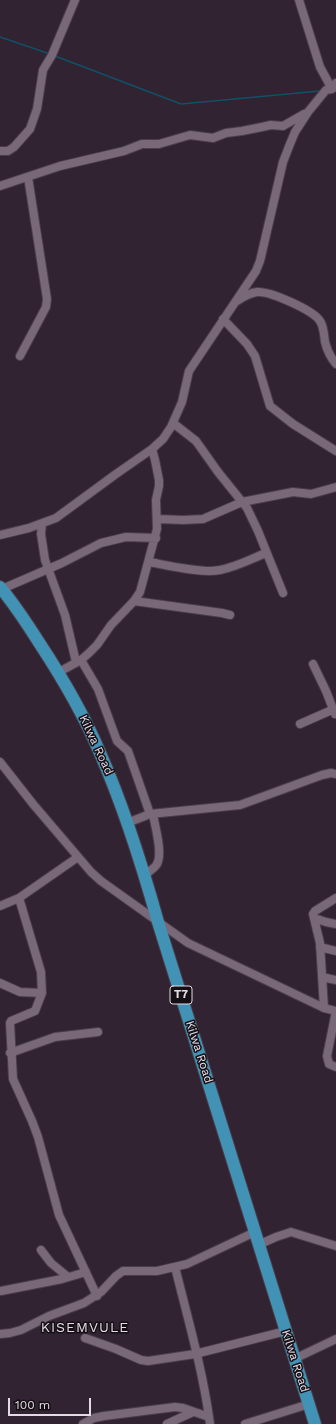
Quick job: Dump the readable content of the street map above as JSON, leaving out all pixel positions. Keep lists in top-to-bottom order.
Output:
{
  "streets": {
    "highway": ["Kilwa Road", "T7"]
  },
  "districts": ["KISEMVULE"],
  "scale_bar": "100 m"
}
